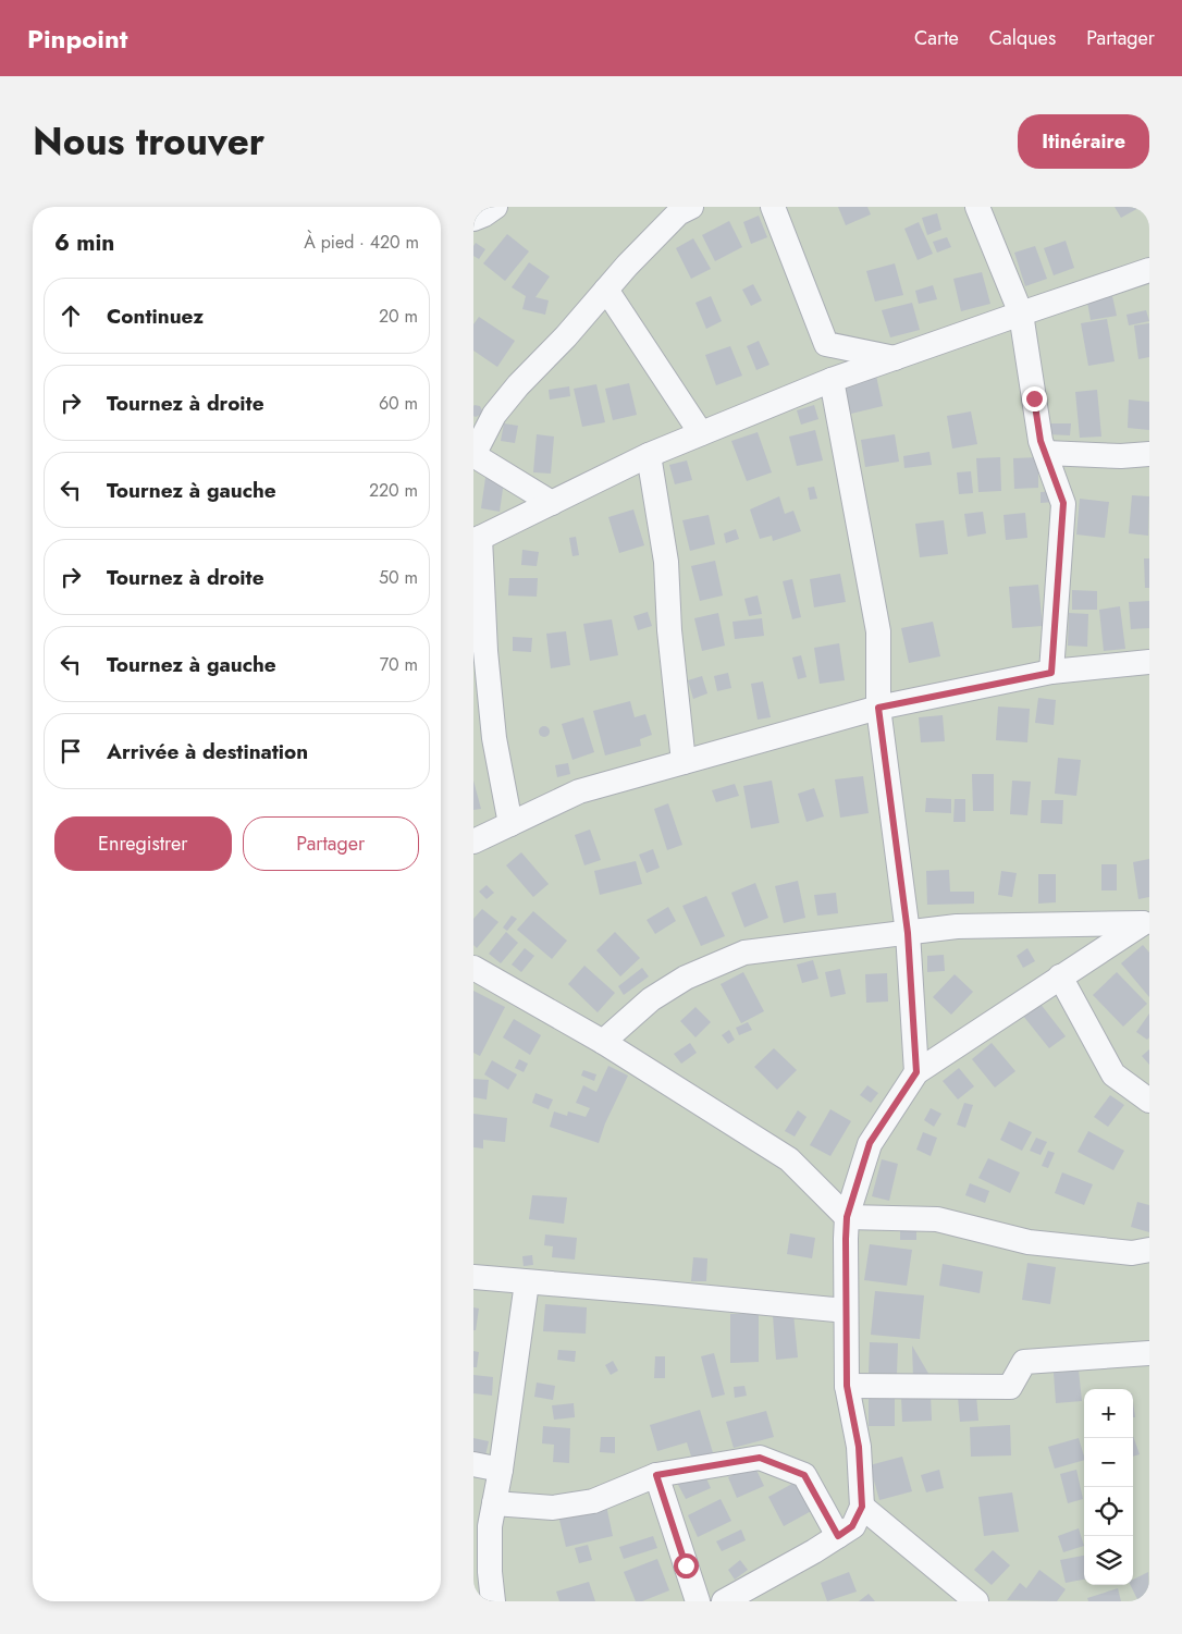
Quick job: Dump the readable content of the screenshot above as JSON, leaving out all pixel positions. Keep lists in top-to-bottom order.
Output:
{
  "page": {
    "header": "Pinpoint",
    "nav": ["Carte", "Calques", "Partager"],
    "title": "Nous trouver",
    "buttons": [
      "Itinéraire",
      ["Enregistrer", "Partager"]
    ],
    "heading": ["6 min", "À pied · 420 m"],
    "list": [
      ["Continuez", "20 m"],
      ["Tournez à droite", "60 m"],
      ["Tournez à gauche", "220 m"],
      ["Tournez à droite", "50 m"],
      ["Tournez à gauche", "70 m"],
      "Arrivée à destination"
    ],
    "map_buttons": ["+", "−"]
  }
}
